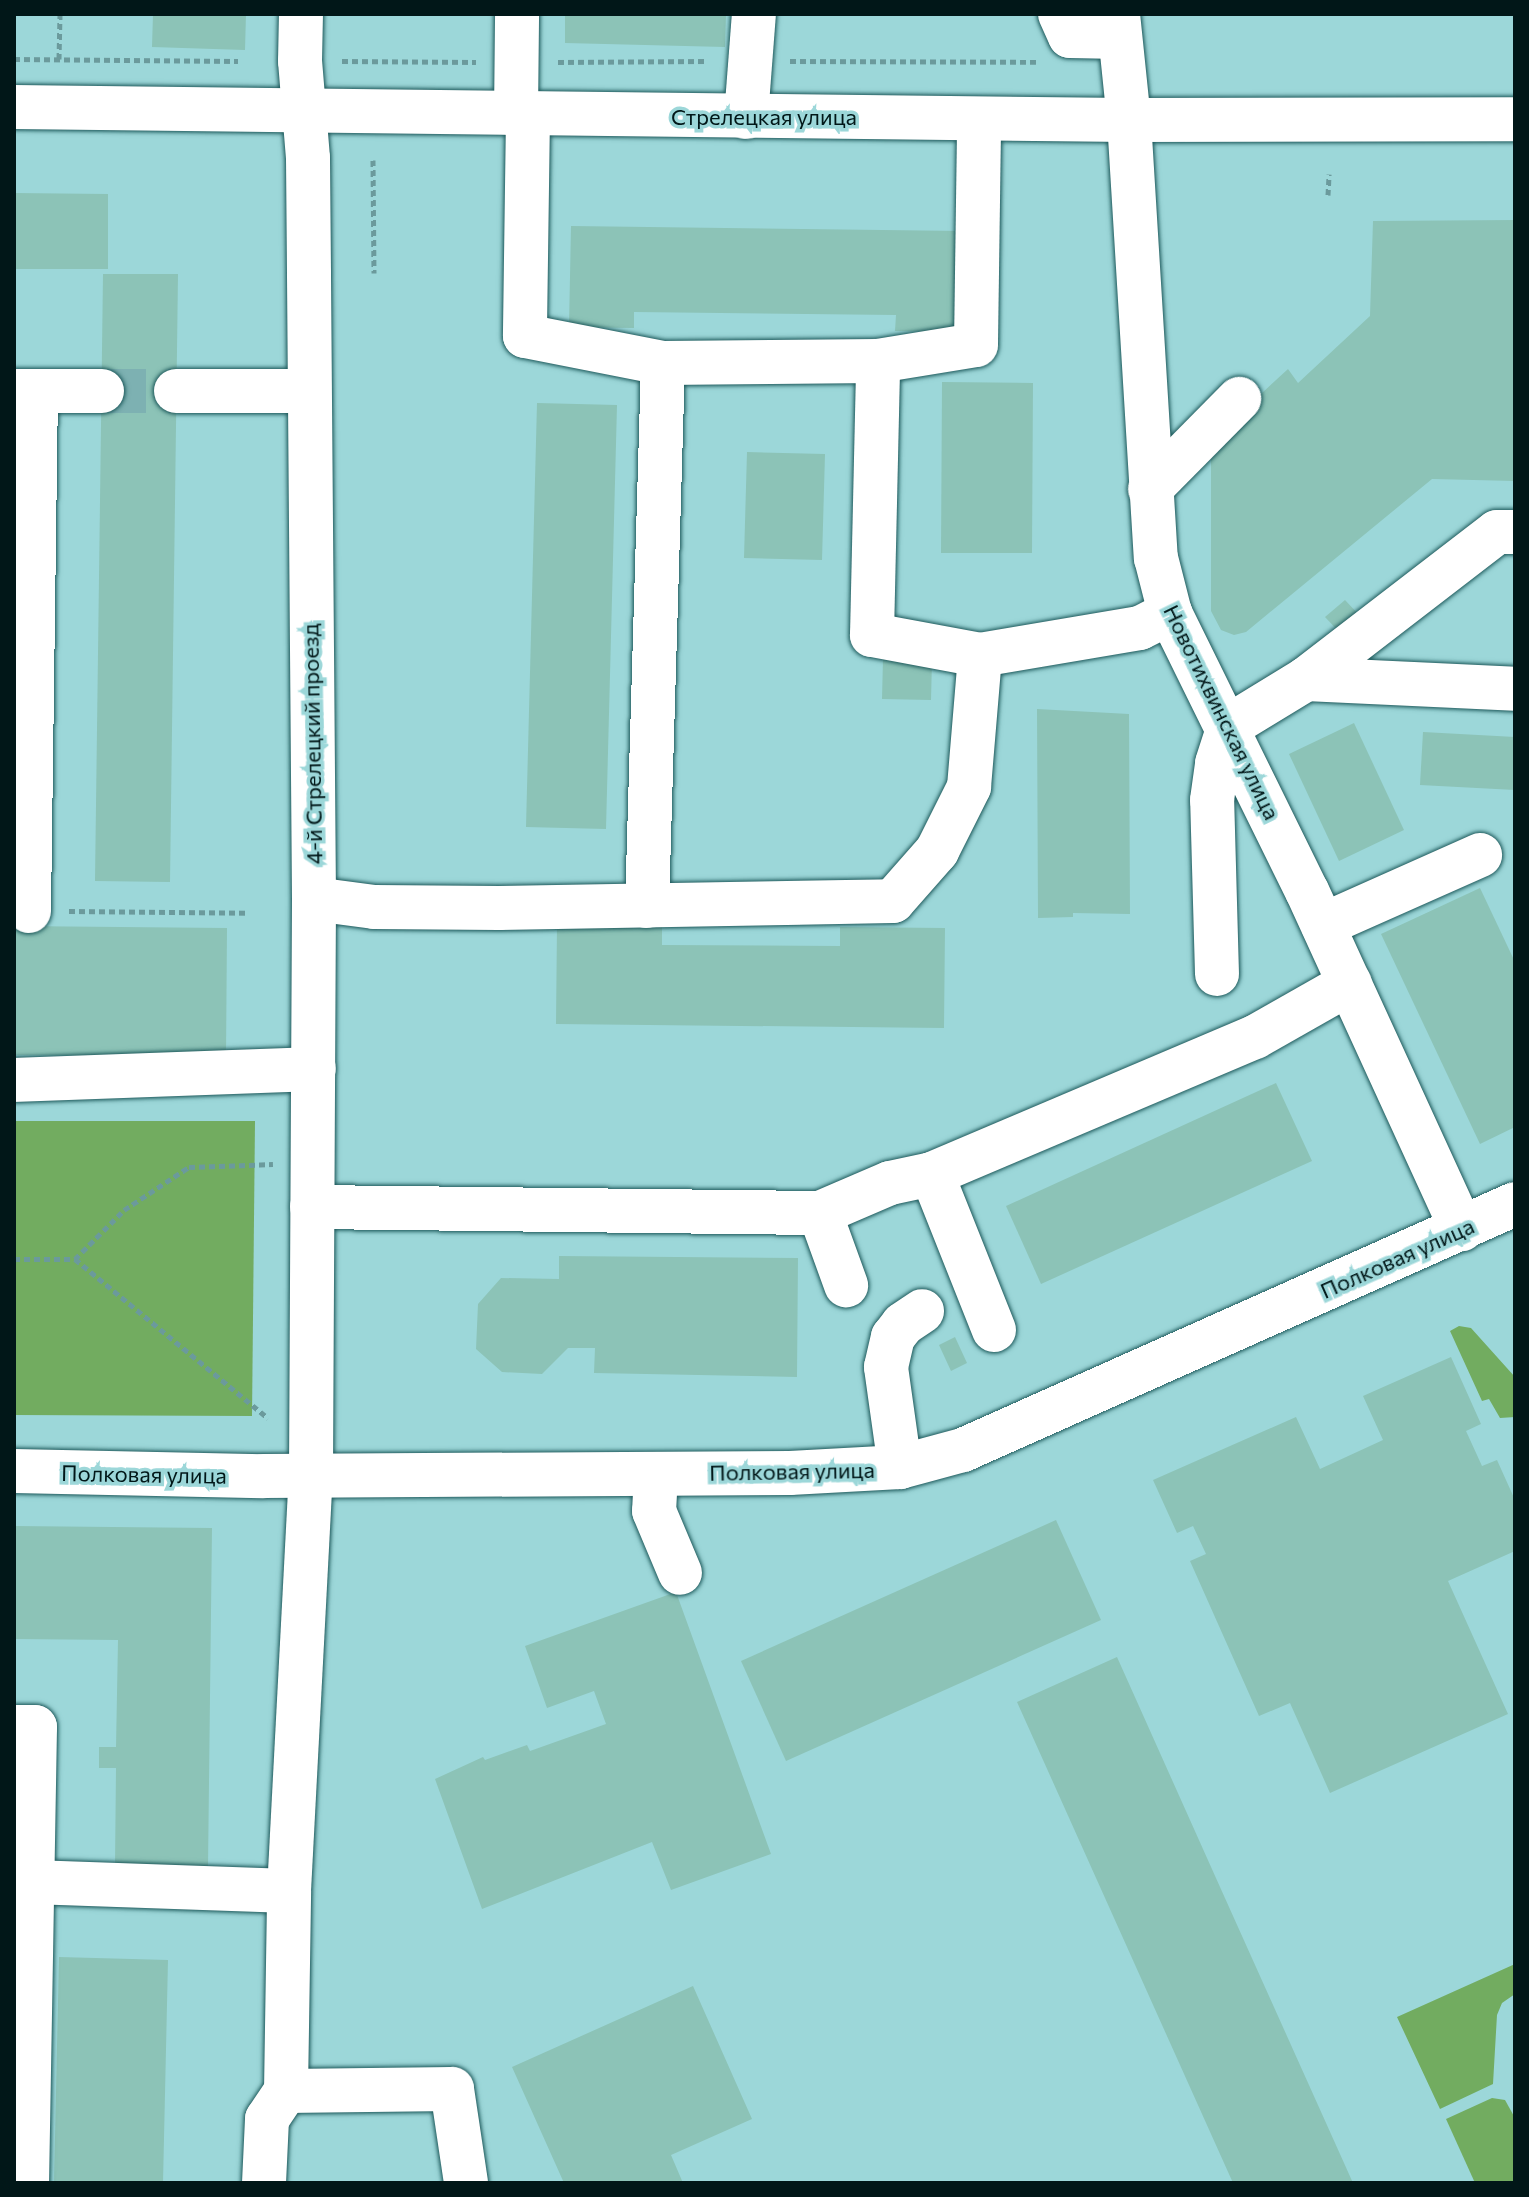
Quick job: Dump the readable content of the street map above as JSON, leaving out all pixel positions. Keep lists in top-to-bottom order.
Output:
{
  "streets": {
    "street": [
      "Стрелецкая улица",
      "Новотихвинская улица",
      "4-й Стрелецкий проезд",
      "Полковая улица"
    ]
  },
  "crossings": [
    ["Стрелецкая улица", "Новотихвинская улица"],
    ["Стрелецкая улица", "4-й Стрелецкий проезд"],
    ["Новотихвинская улица", "Полковая улица"],
    ["4-й Стрелецкий проезд", "Полковая улица"]
  ]
}
